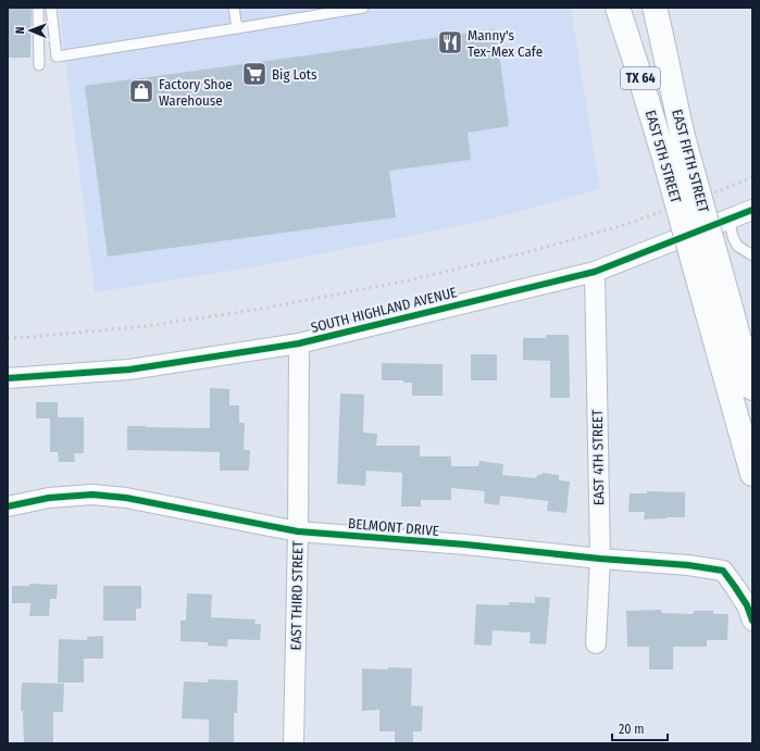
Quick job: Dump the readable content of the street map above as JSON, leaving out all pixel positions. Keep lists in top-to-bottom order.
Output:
{
  "streets": {
    "main road": ["TX 64", "EAST 5TH STREET", "EAST FIFTH STREET"],
    "street": [
      "SOUTH HIGHLAND AVENUE",
      "EAST 4TH STREET",
      "BELMONT DRIVE",
      "EAST THIRD STREET"
    ]
  },
  "crossings": [
    ["SOUTH HIGHLAND AVENUE", "EAST 4TH STREET"],
    ["SOUTH HIGHLAND AVENUE", "EAST THIRD STREET"],
    ["EAST 4TH STREET", "BELMONT DRIVE"],
    ["BELMONT DRIVE", "EAST THIRD STREET"]
  ],
  "places": {
    "restaurant": ["Manny's Tex-Mex Cafe"],
    "supermarket": ["Big Lots"],
    "shop": ["Factory Shoe Warehouse"]
  },
  "scale_bar": "20 m",
  "north": "left"
}
